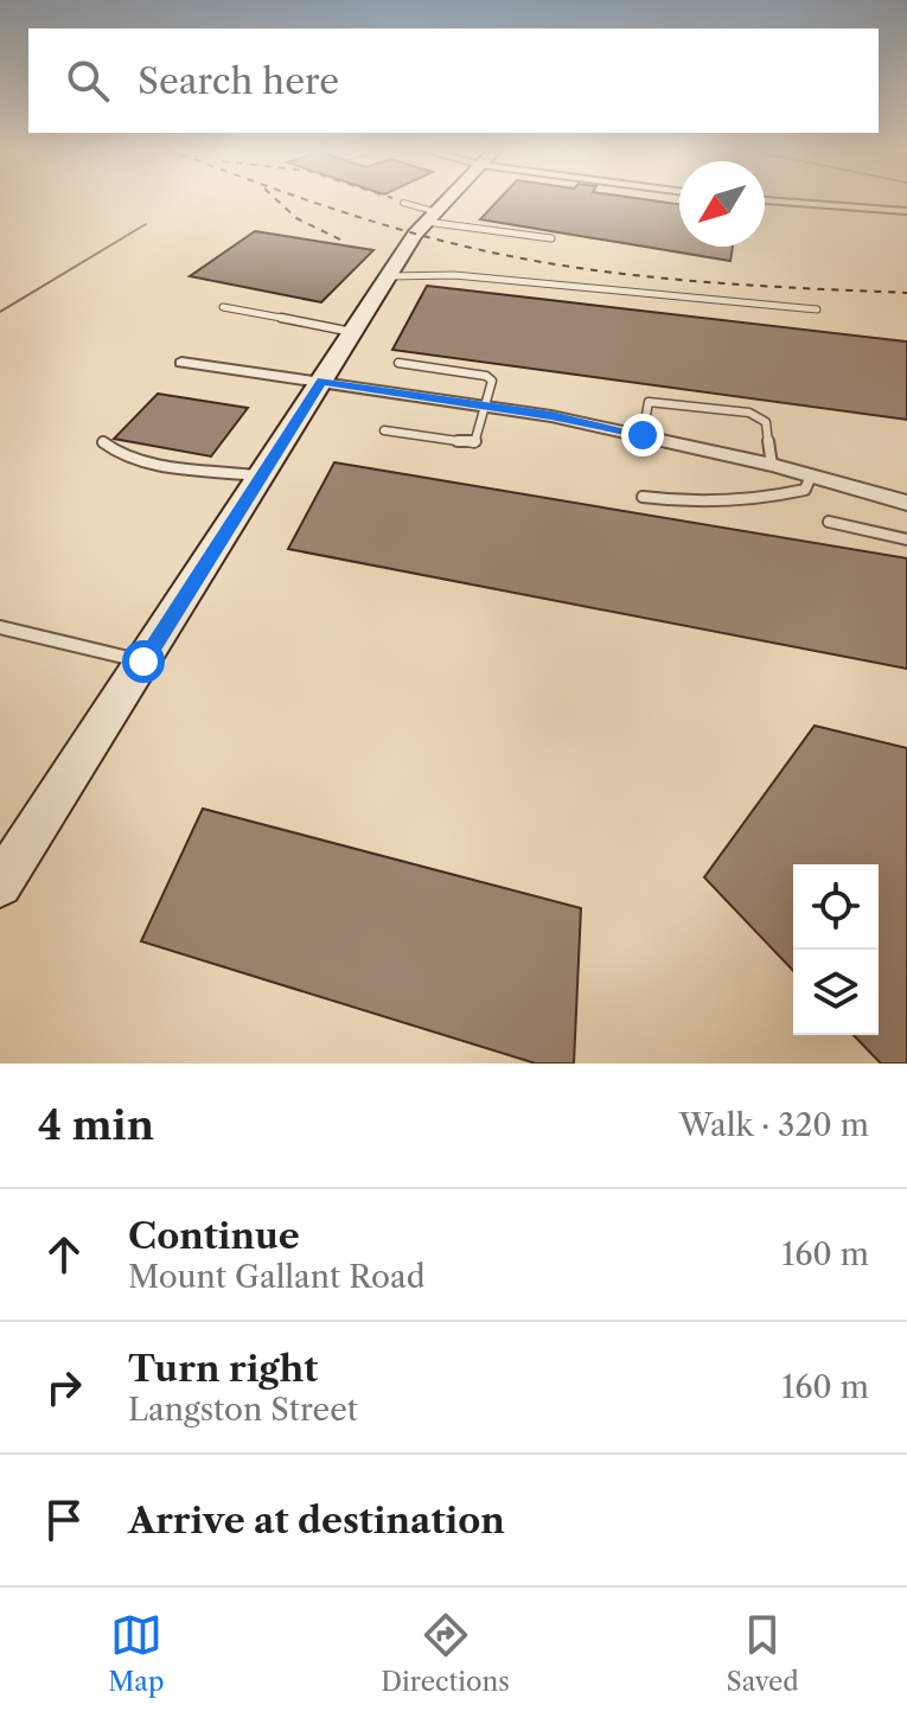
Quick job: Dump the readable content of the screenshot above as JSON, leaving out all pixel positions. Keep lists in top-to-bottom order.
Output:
{
  "north": "bottom left",
  "page": {
    "search": "Search here",
    "heading": ["4 min", "Walk · 320 m"],
    "list": [
      ["Continue", "Mount Gallant Road", "160 m"],
      ["Turn right", "Langston Street", "160 m"],
      "Arrive at destination"
    ],
    "nav": ["Map", "Directions", "Saved"]
  }
}
